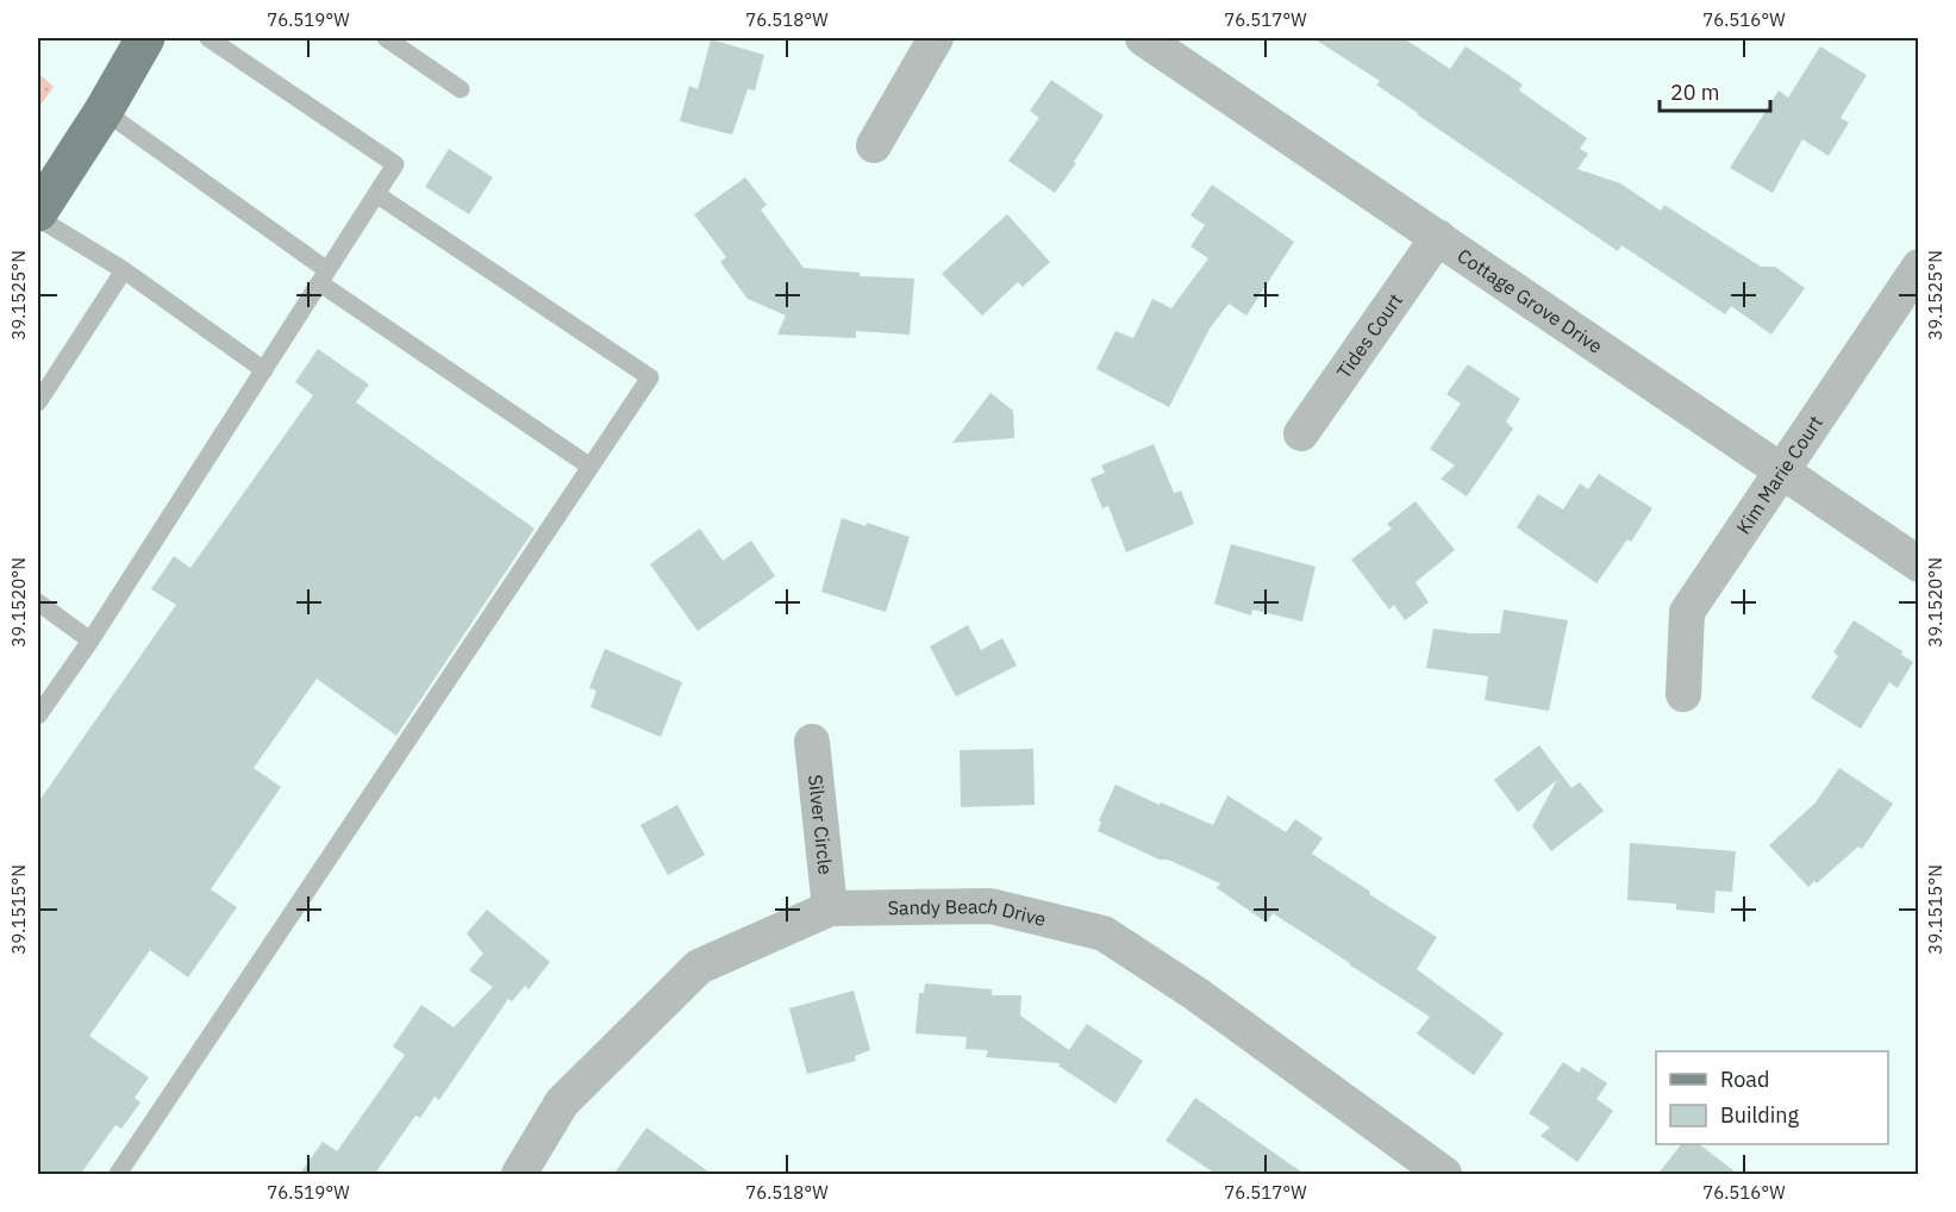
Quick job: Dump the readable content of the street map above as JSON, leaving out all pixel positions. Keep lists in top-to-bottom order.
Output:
{
  "streets": {
    "street": [
      "Cottage Grove Drive",
      "Tides Court",
      "Kim Marie Court",
      "Silver Circle",
      "Sandy Beach Drive"
    ]
  },
  "crossings": [
    ["Cottage Grove Drive", "Tides Court"],
    ["Cottage Grove Drive", "Kim Marie Court"],
    ["Silver Circle", "Sandy Beach Drive"]
  ],
  "legend": ["Road", "Building"],
  "scale_bar": "20 m",
  "coordinates": [
    "76.519°W",
    "76.518°W",
    "76.517°W",
    "76.516°W",
    "39.1525°N",
    "39.1520°N",
    "39.1515°N"
  ]
}
